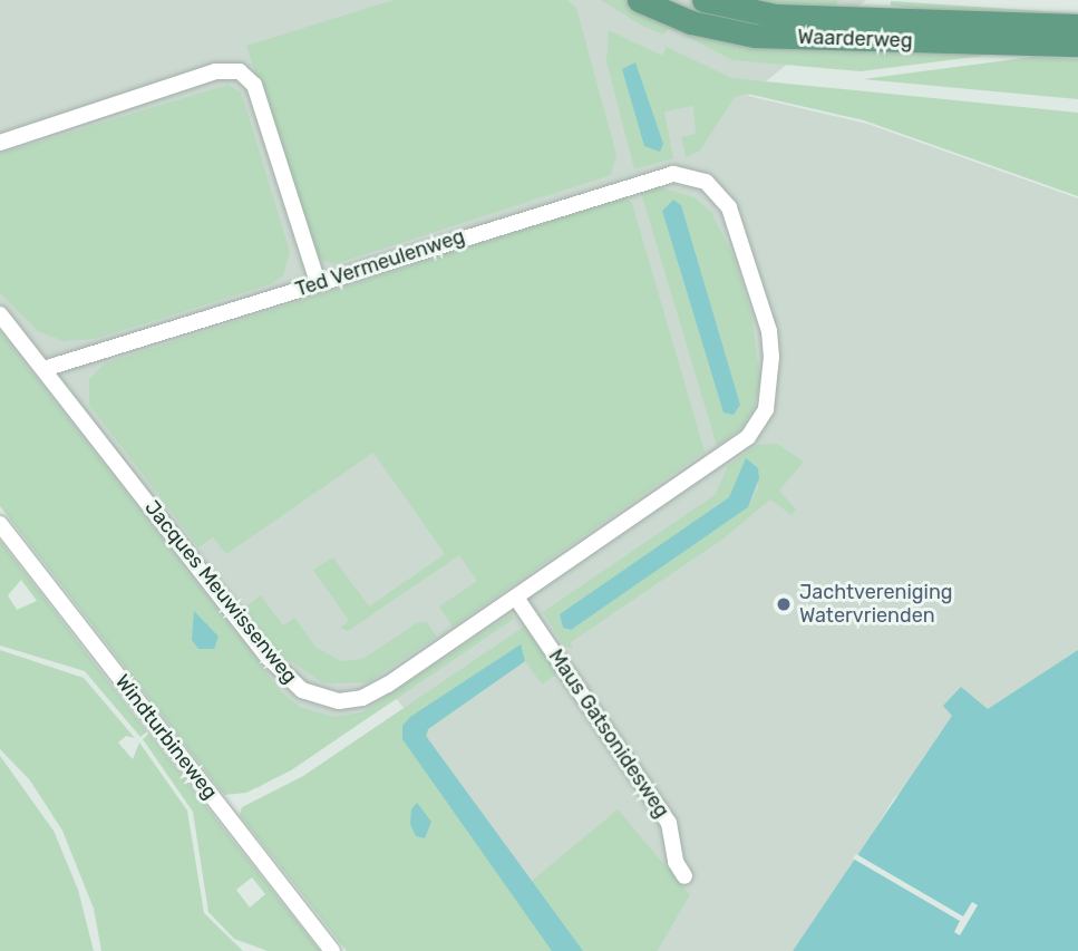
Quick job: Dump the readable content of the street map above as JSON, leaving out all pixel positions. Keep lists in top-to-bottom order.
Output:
{
  "streets": {
    "main road": ["Waarderweg"],
    "street": [
      "Ted Vermeulenweg",
      "Jacques Meuwissenweg",
      "Maus Gatsonidesweg",
      "Windturbineweg"
    ]
  },
  "crossings": [
    ["Ted Vermeulenweg", "Jacques Meuwissenweg"],
    ["Jacques Meuwissenweg", "Maus Gatsonidesweg"]
  ],
  "places": ["Jachtvereniging Watervrienden"]
}
